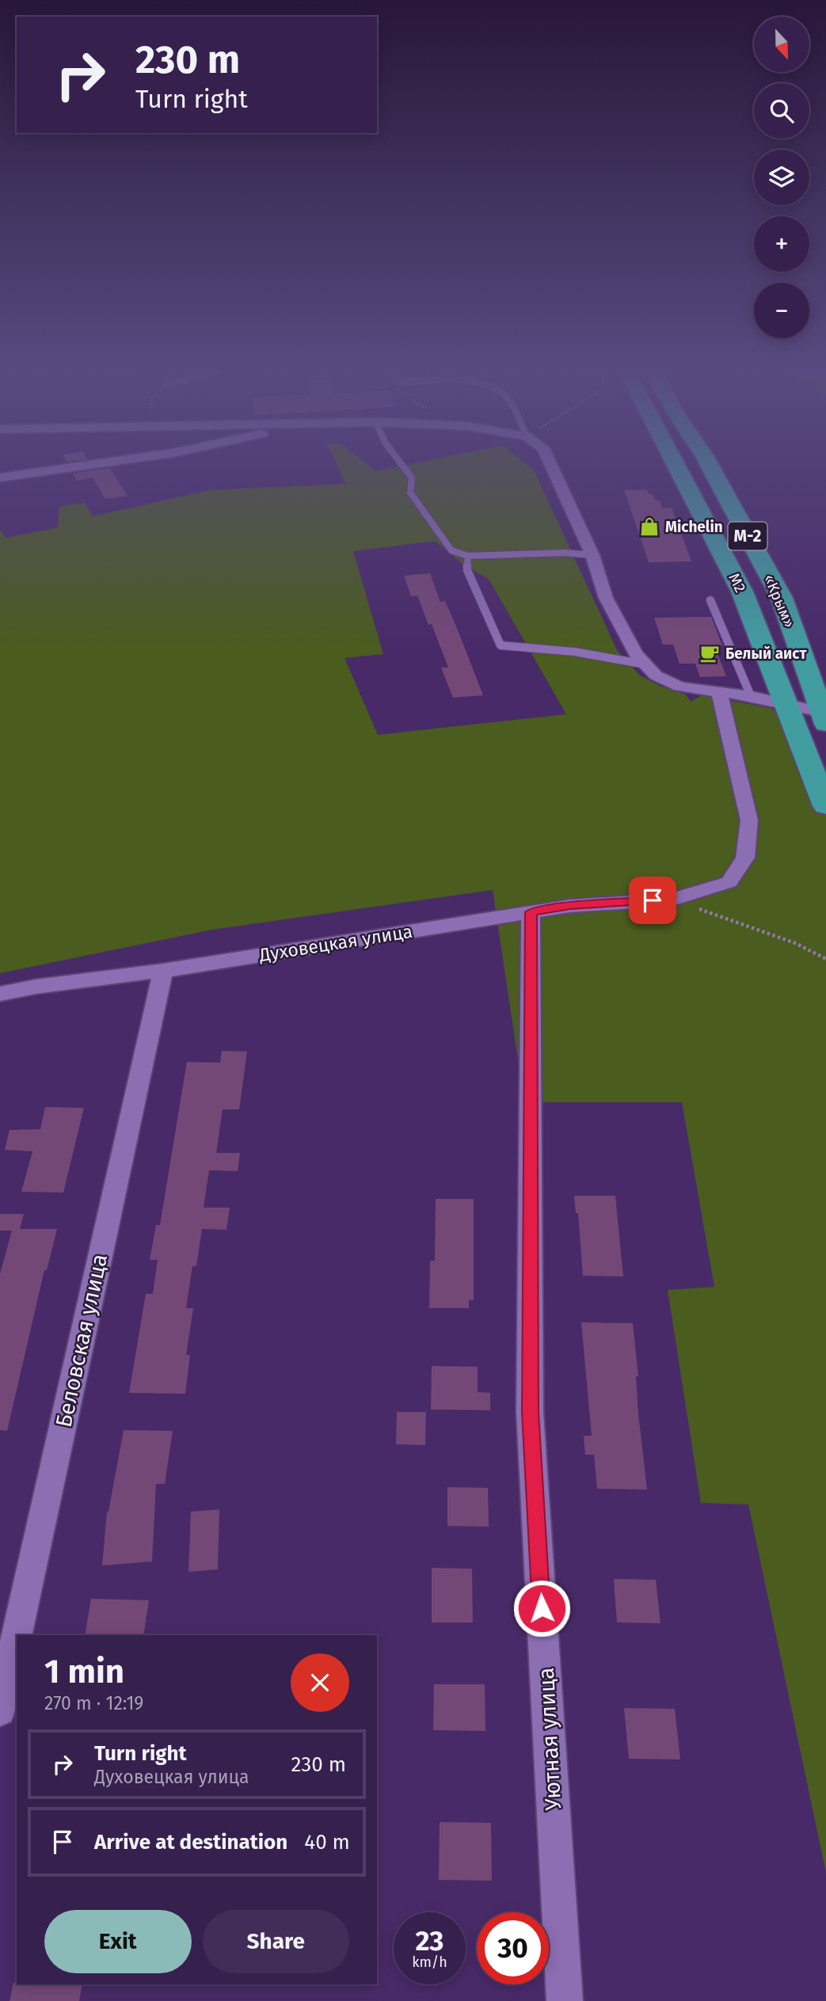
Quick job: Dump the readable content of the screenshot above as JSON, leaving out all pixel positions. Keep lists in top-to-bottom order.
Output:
{
  "streets": {
    "highway": ["М-2", "М2", "«Крым»"],
    "street": ["Духовецкая улица", "Беловская улица", "Уютная улица"]
  },
  "crossings": [
    ["Духовецкая улица", "Беловская улица"],
    ["Духовецкая улица", "Уютная улица"]
  ],
  "places": {
    "shop": ["Michelin"],
    "cafe": ["Белый аист"]
  },
  "north": "bottom",
  "page": {
    "map_buttons": ["+", "−"],
    "turn": ["230 m", "Turn right"],
    "heading": ["1 min", "270 m · 12:19"],
    "list": [
      {
        "name": "Turn right",
        "note": "Духовецкая улица",
        "value": "230 m"
      },
      {
        "name": "Arrive at destination",
        "value": "40 m"
      }
    ],
    "buttons": ["Exit", "Share"],
    "speed": "23 km/h",
    "limit": "30"
  }
}
